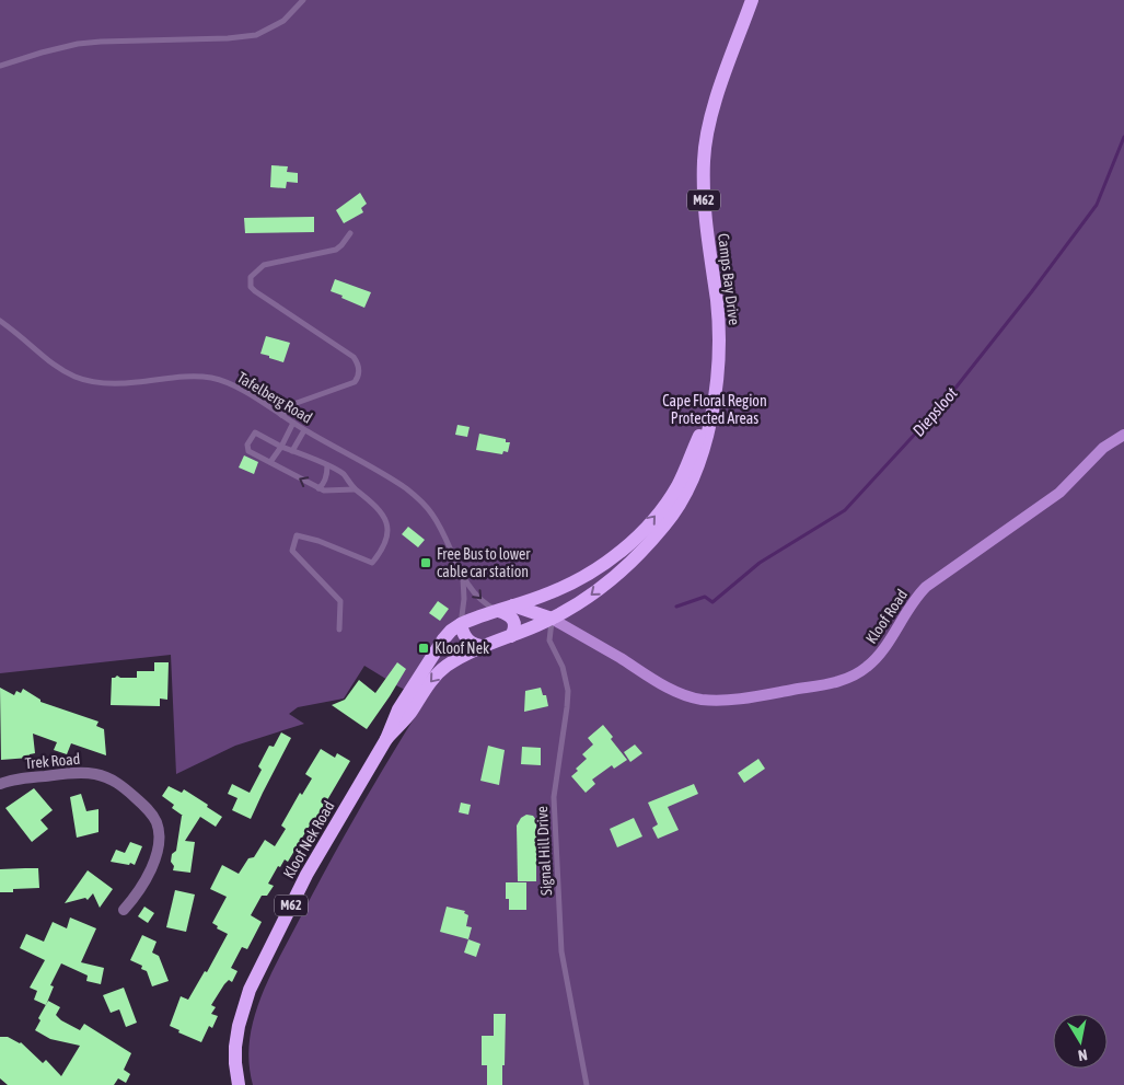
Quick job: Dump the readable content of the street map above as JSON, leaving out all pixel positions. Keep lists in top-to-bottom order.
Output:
{
  "streets": {
    "main road": [
      "M62",
      "Camps Bay Drive",
      "Kloof Road",
      "Kloof Nek Road"
    ],
    "street": ["Trek Road"],
    "lane": ["Tafelberg Road", "Signal Hill Drive"]
  },
  "crossings": [
    ["M62", "Camps Bay Drive"],
    ["M62", "Tafelberg Road"],
    ["M62", "Kloof Nek Road"],
    ["Camps Bay Drive", "Tafelberg Road"],
    ["Camps Bay Drive", "Kloof Road"],
    ["Camps Bay Drive", "Signal Hill Drive"],
    ["Tafelberg Road", "Kloof Nek Road"],
    ["Kloof Road", "Signal Hill Drive"]
  ],
  "water": ["Diepsloot"],
  "parks": ["Cape Floral Region Protected Areas"],
  "places": {
    "transit": ["Free Bus to lower cable car station", "Kloof Nek"]
  },
  "north": "bottom"
}
